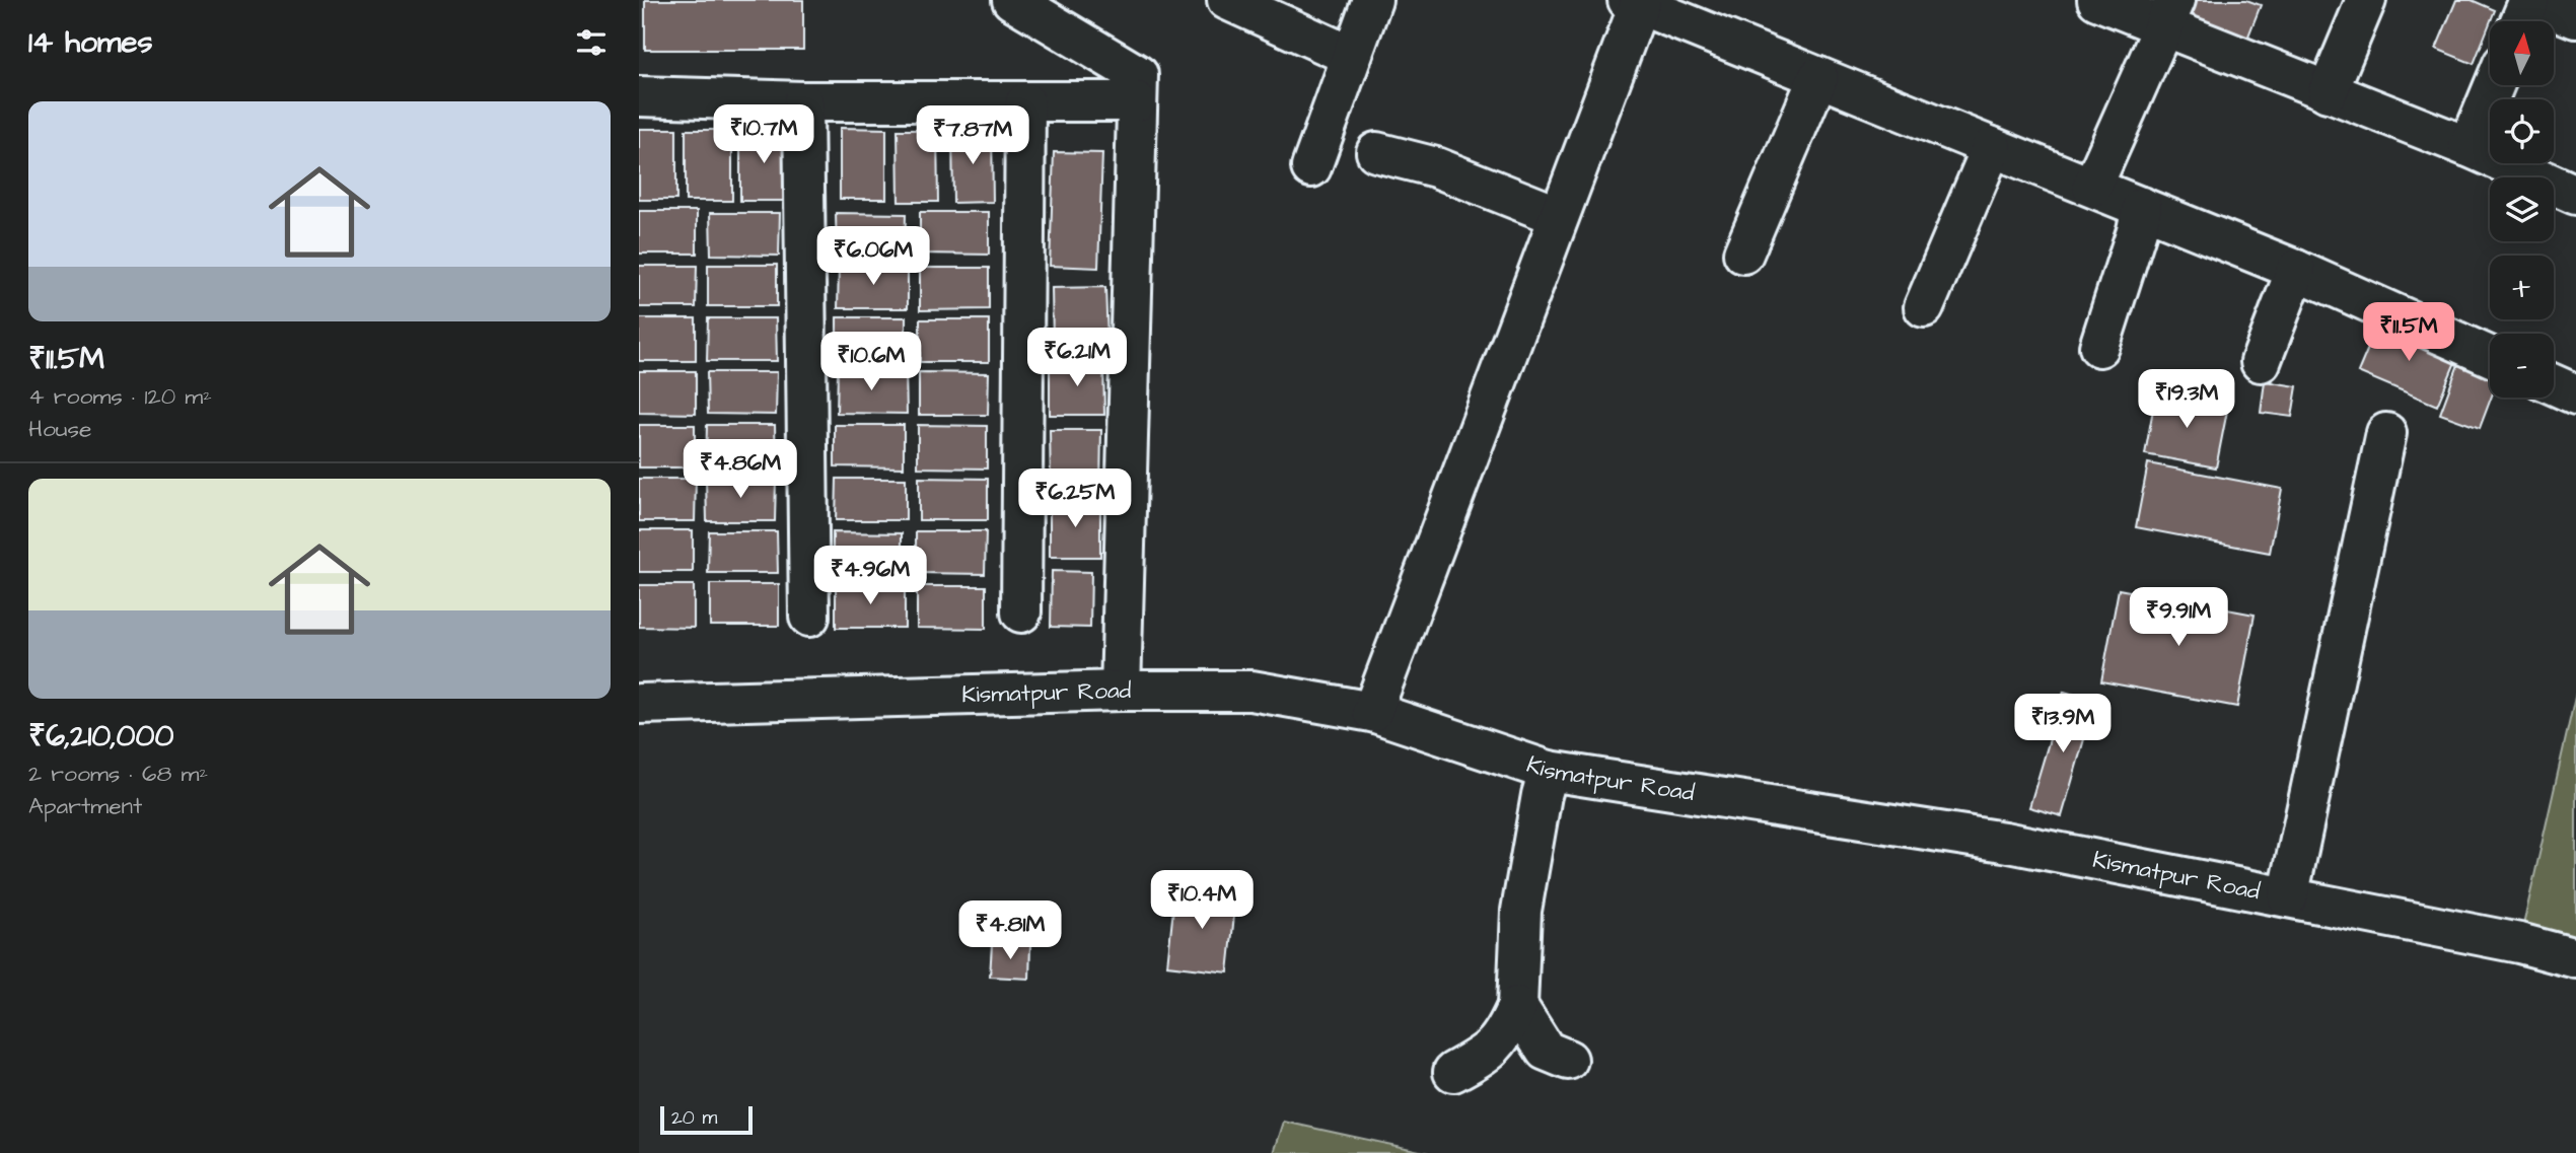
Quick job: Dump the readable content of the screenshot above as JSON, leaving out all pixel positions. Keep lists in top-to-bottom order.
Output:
{
  "streets": {
    "street": ["Kismatpur Road"]
  },
  "scale_bar": "20 m",
  "north": "top",
  "page": {
    "heading": "14 homes",
    "map_buttons": ["+", "−"],
    "list": [
      {
        "name": "₹11.5M",
        "note": "4 rooms · 120 m² · House"
      },
      {
        "name": "₹6,210,000",
        "note": "2 rooms · 68 m² · Apartment"
      }
    ],
    "price": [
      "₹10.7M",
      "₹7.87M",
      "₹6.06M",
      "₹11.5M",
      "₹6.21M",
      "₹10.6M",
      "₹19.3M",
      "₹4.86M",
      "₹6.25M",
      "₹4.96M",
      "₹9.91M",
      "₹13.9M",
      "₹10.4M",
      "₹4.81M"
    ],
    "scale": "20 m"
  }
}
